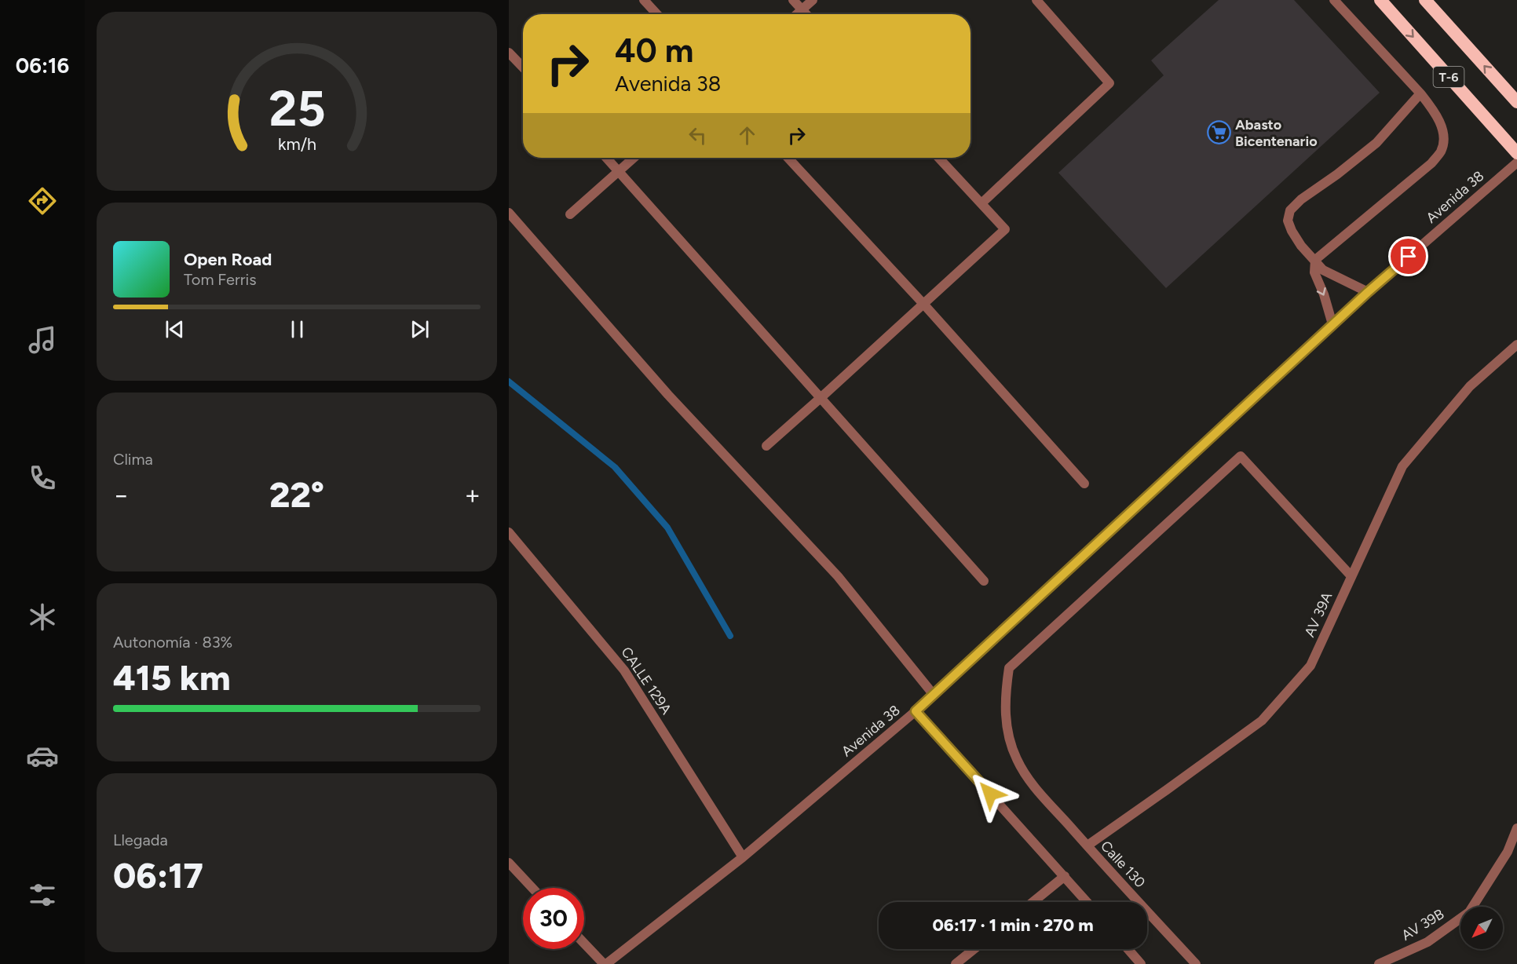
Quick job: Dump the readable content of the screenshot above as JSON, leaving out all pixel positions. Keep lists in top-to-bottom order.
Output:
{
  "streets": {
    "highway": ["T-6"],
    "street": [
      "Avenida 38",
      "AV 39A",
      "CALLE 129A",
      "Calle 130",
      "AV 39B"
    ]
  },
  "crossings": [
    ["Avenida 38", "CALLE 129A"],
    ["AV 39A", "Calle 130"]
  ],
  "places": {
    "supermarket": ["Abasto Bicentenario"]
  },
  "north": "bottom left",
  "page": {
    "tabs": "06:16",
    "turn": ["40 m", "Avenida 38"],
    "song": ["Open Road", "Tom Ferris"],
    "tile": [
      "Clima",
      ["Autonomía · 83%", "415 km"],
      ["Llegada", "06:17"]
    ],
    "heat": ["−", "22°", "+"],
    "limit": "30",
    "trip": "06:17 · 1 min · 270 m",
    "gauge": ["25", "km/h"]
  }
}
